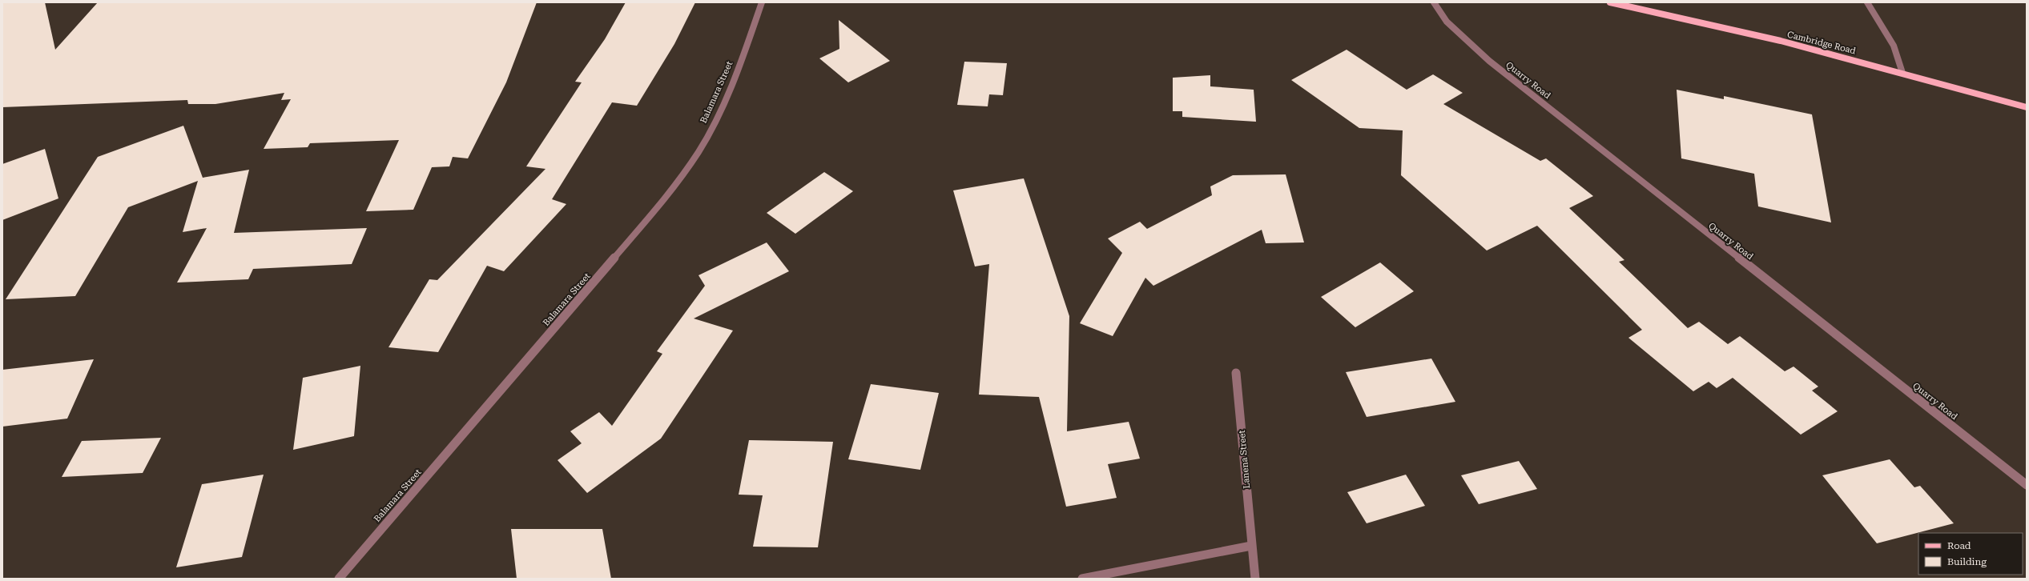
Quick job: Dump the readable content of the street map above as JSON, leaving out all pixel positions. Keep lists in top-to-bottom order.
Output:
{
  "streets": {
    "main road": ["Cambridge Road"],
    "street": ["Quarry Road", "Balamara Street", "Lanena Street"]
  },
  "legend": ["Road", "Building"]
}
